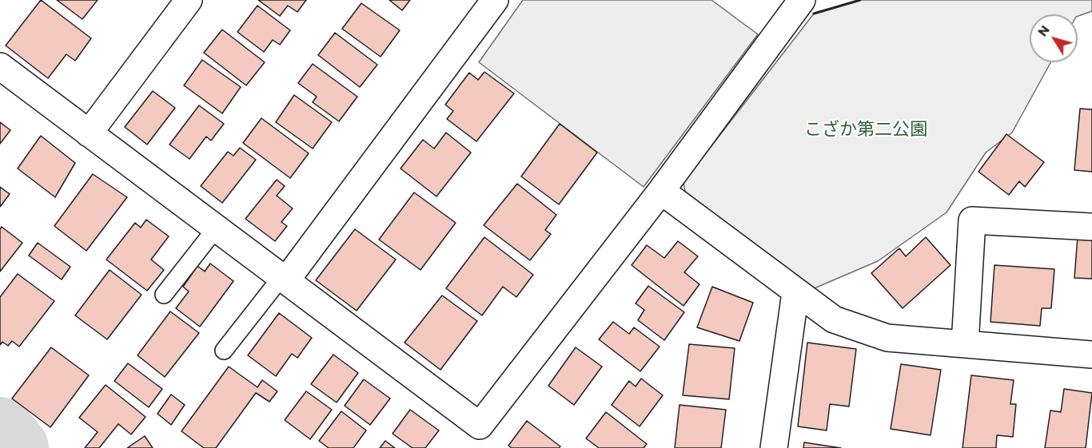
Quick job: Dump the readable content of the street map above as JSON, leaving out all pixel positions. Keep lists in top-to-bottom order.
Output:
{
  "parks": ["こざか第二公園"],
  "north": "top left"
}
